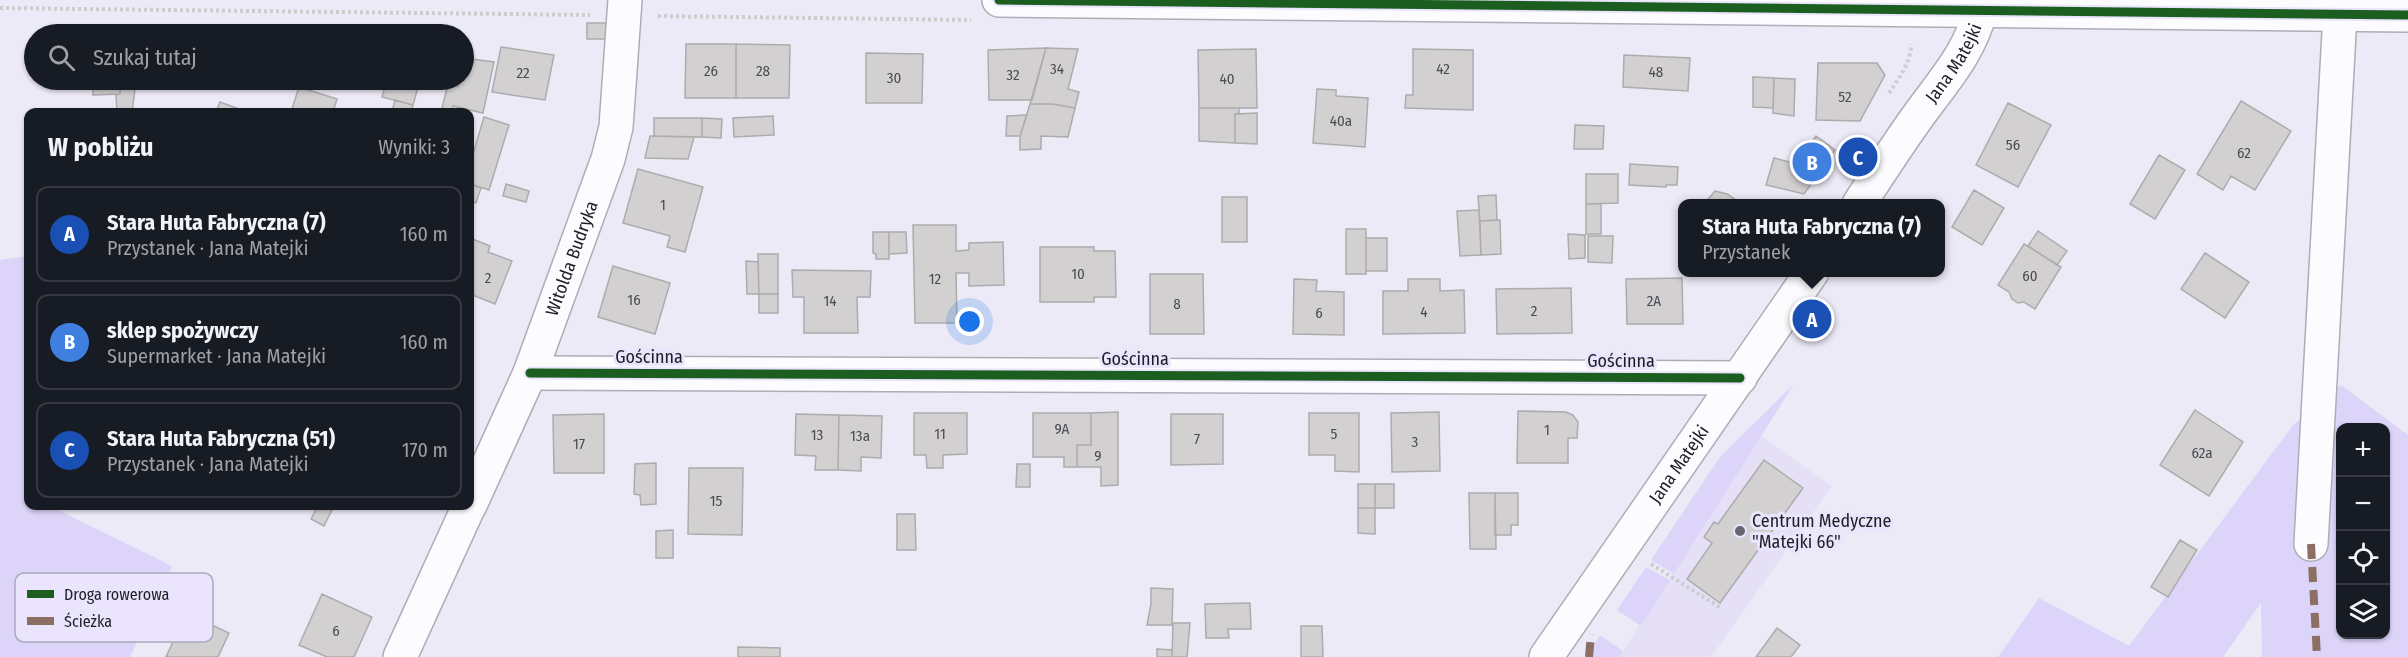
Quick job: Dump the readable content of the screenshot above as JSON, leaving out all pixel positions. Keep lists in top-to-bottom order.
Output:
{
  "streets": {
    "street": ["Jana Matejki", "Witolda Budryka", "Gościnna"]
  },
  "crossings": [
    ["Jana Matejki", "Gościnna"],
    ["Witolda Budryka", "Gościnna"]
  ],
  "places": ["Centrum Medyczne \"Matejki 66\""],
  "house_numbers": [
    "34",
    "42",
    "26",
    "28",
    "48",
    "22",
    "32",
    "30",
    "40",
    "52",
    "40a",
    "56",
    "62",
    "1",
    "10",
    "60",
    "2",
    "12",
    "16",
    "14",
    "2A",
    "8",
    "2",
    "4",
    "6",
    "9A",
    "1",
    "11",
    "5",
    "13",
    "13a",
    "7",
    "3",
    "17",
    "62a",
    "9",
    "15",
    "6"
  ],
  "legend": ["Droga rowerowa", "Ścieżka"],
  "page": {
    "search": "Szukaj tutaj",
    "heading": ["W pobliżu", "Wyniki: 3"],
    "pins": ["C", "B", "A"],
    "list": [
      {
        "mark": "A",
        "name": "Stara Huta Fabryczna (7)",
        "note": "Przystanek · Jana Matejki",
        "value": "160 m"
      },
      {
        "mark": "B",
        "name": "sklep spożywczy",
        "note": "Supermarket · Jana Matejki",
        "value": "160 m"
      },
      {
        "mark": "C",
        "name": "Stara Huta Fabryczna (51)",
        "note": "Przystanek · Jana Matejki",
        "value": "170 m"
      }
    ],
    "popup": ["Stara Huta Fabryczna (7)", "Przystanek"],
    "map_buttons": ["+", "−"]
  }
}
